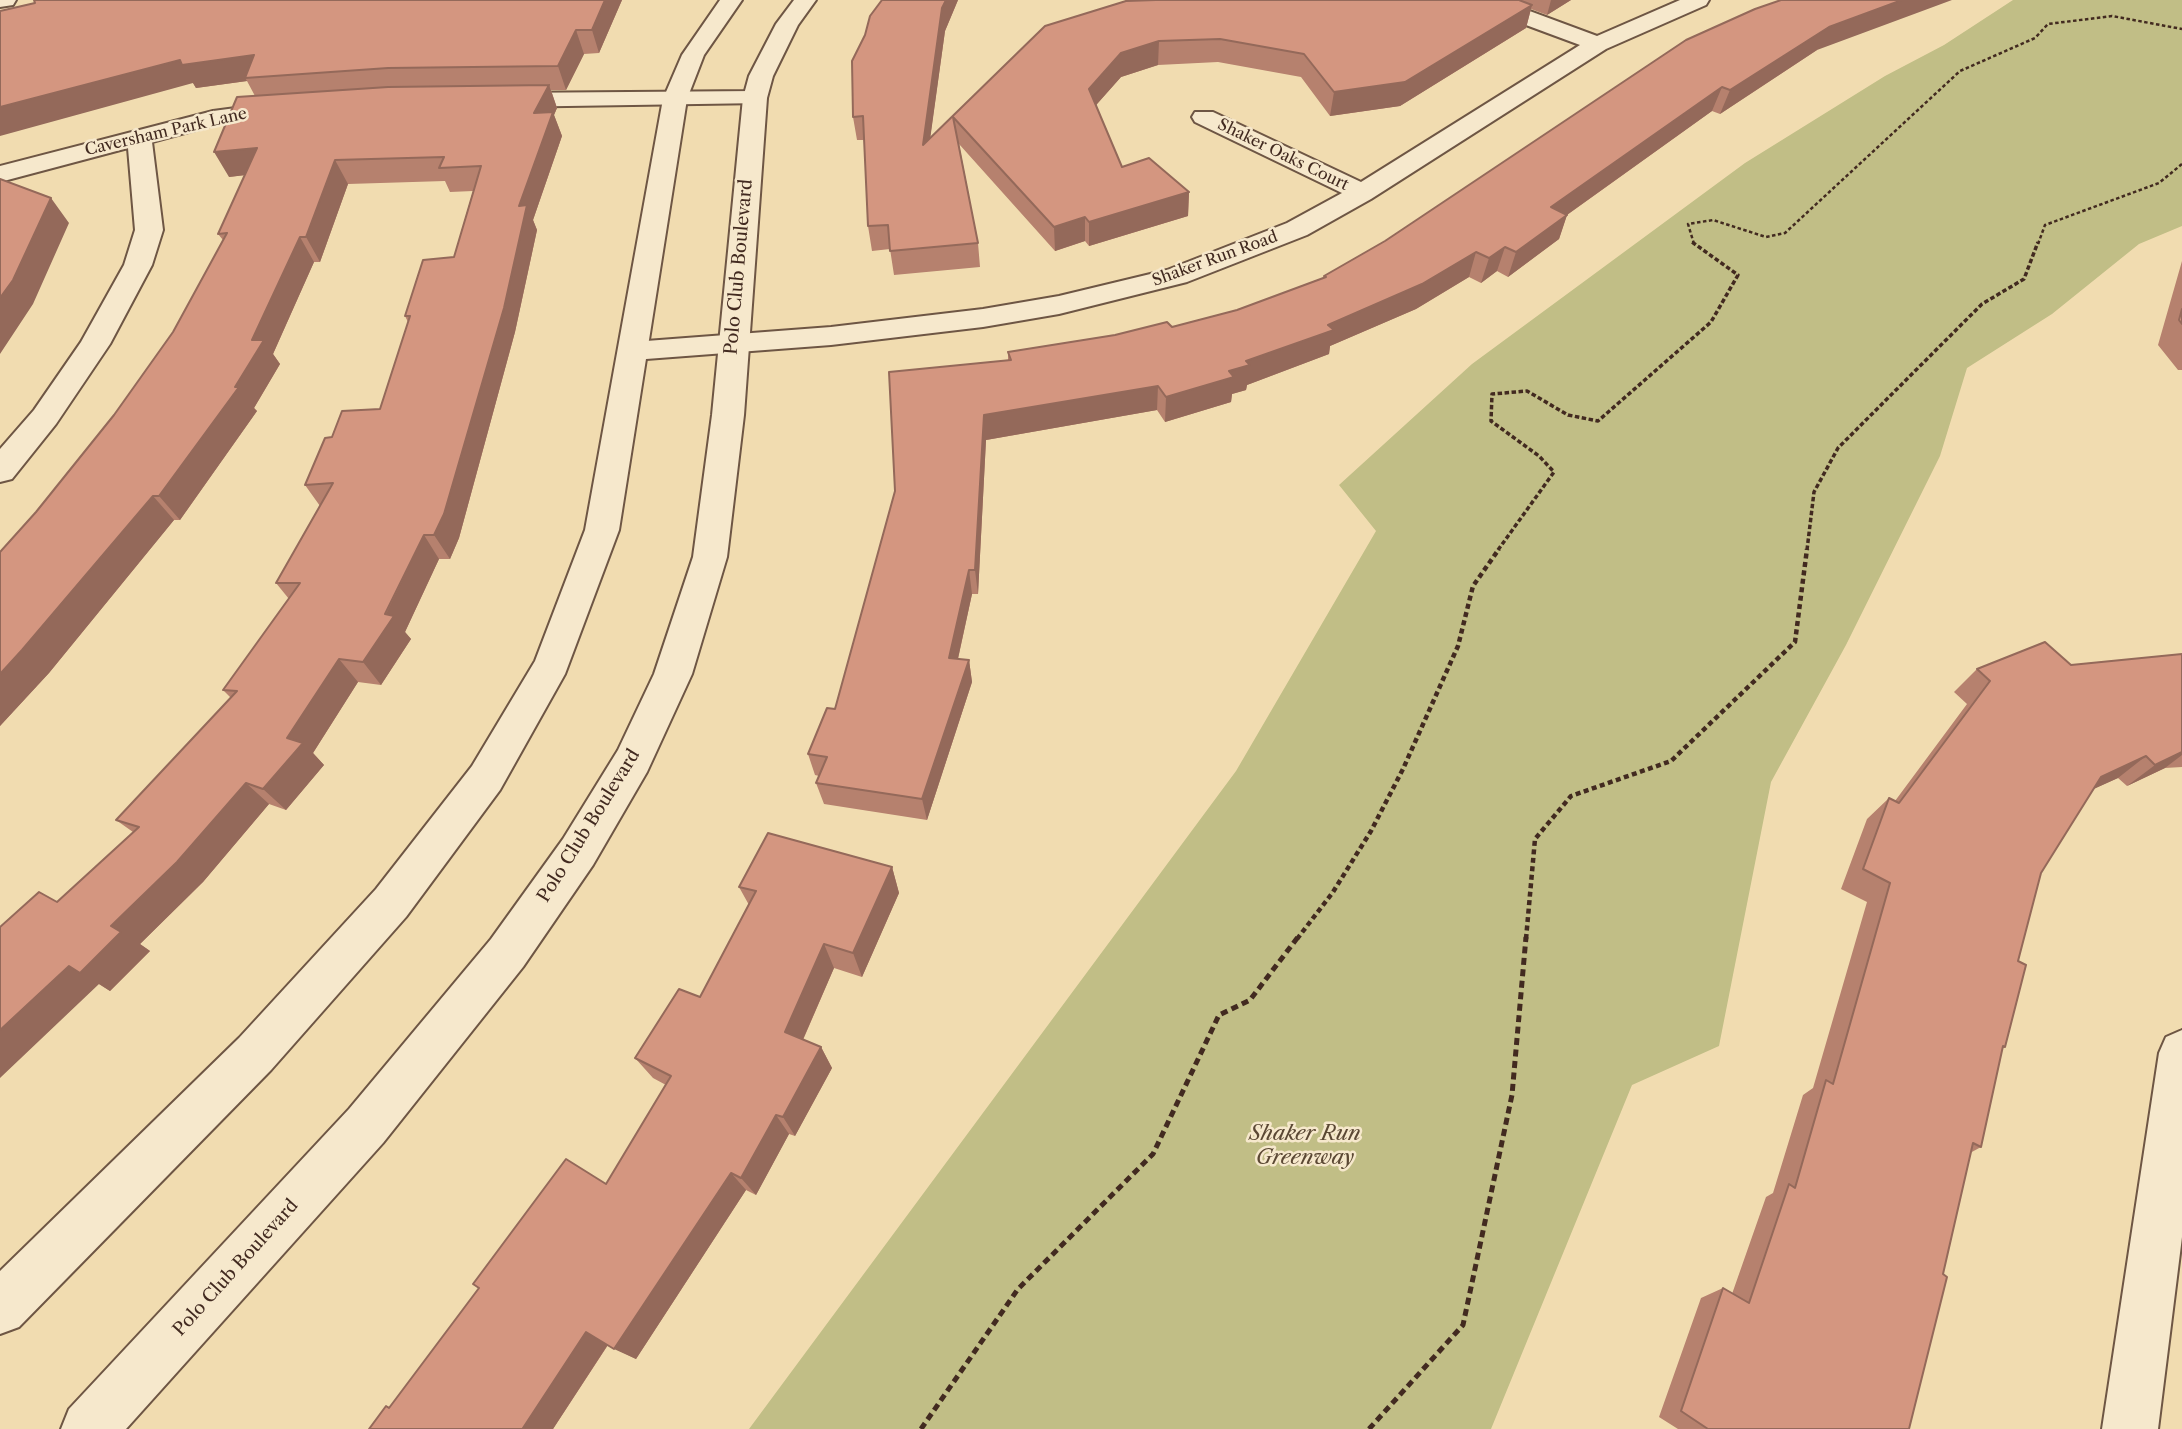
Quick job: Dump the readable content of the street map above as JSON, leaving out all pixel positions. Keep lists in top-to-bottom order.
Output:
{
  "streets": {
    "street": [
      "Caversham Park Lane",
      "Shaker Oaks Court",
      "Shaker Run Road",
      "Polo Club Boulevard"
    ]
  },
  "crossings": [
    ["Shaker Oaks Court", "Shaker Run Road"],
    ["Shaker Run Road", "Polo Club Boulevard"]
  ],
  "parks": ["Shaker Run Greenway"]
}
